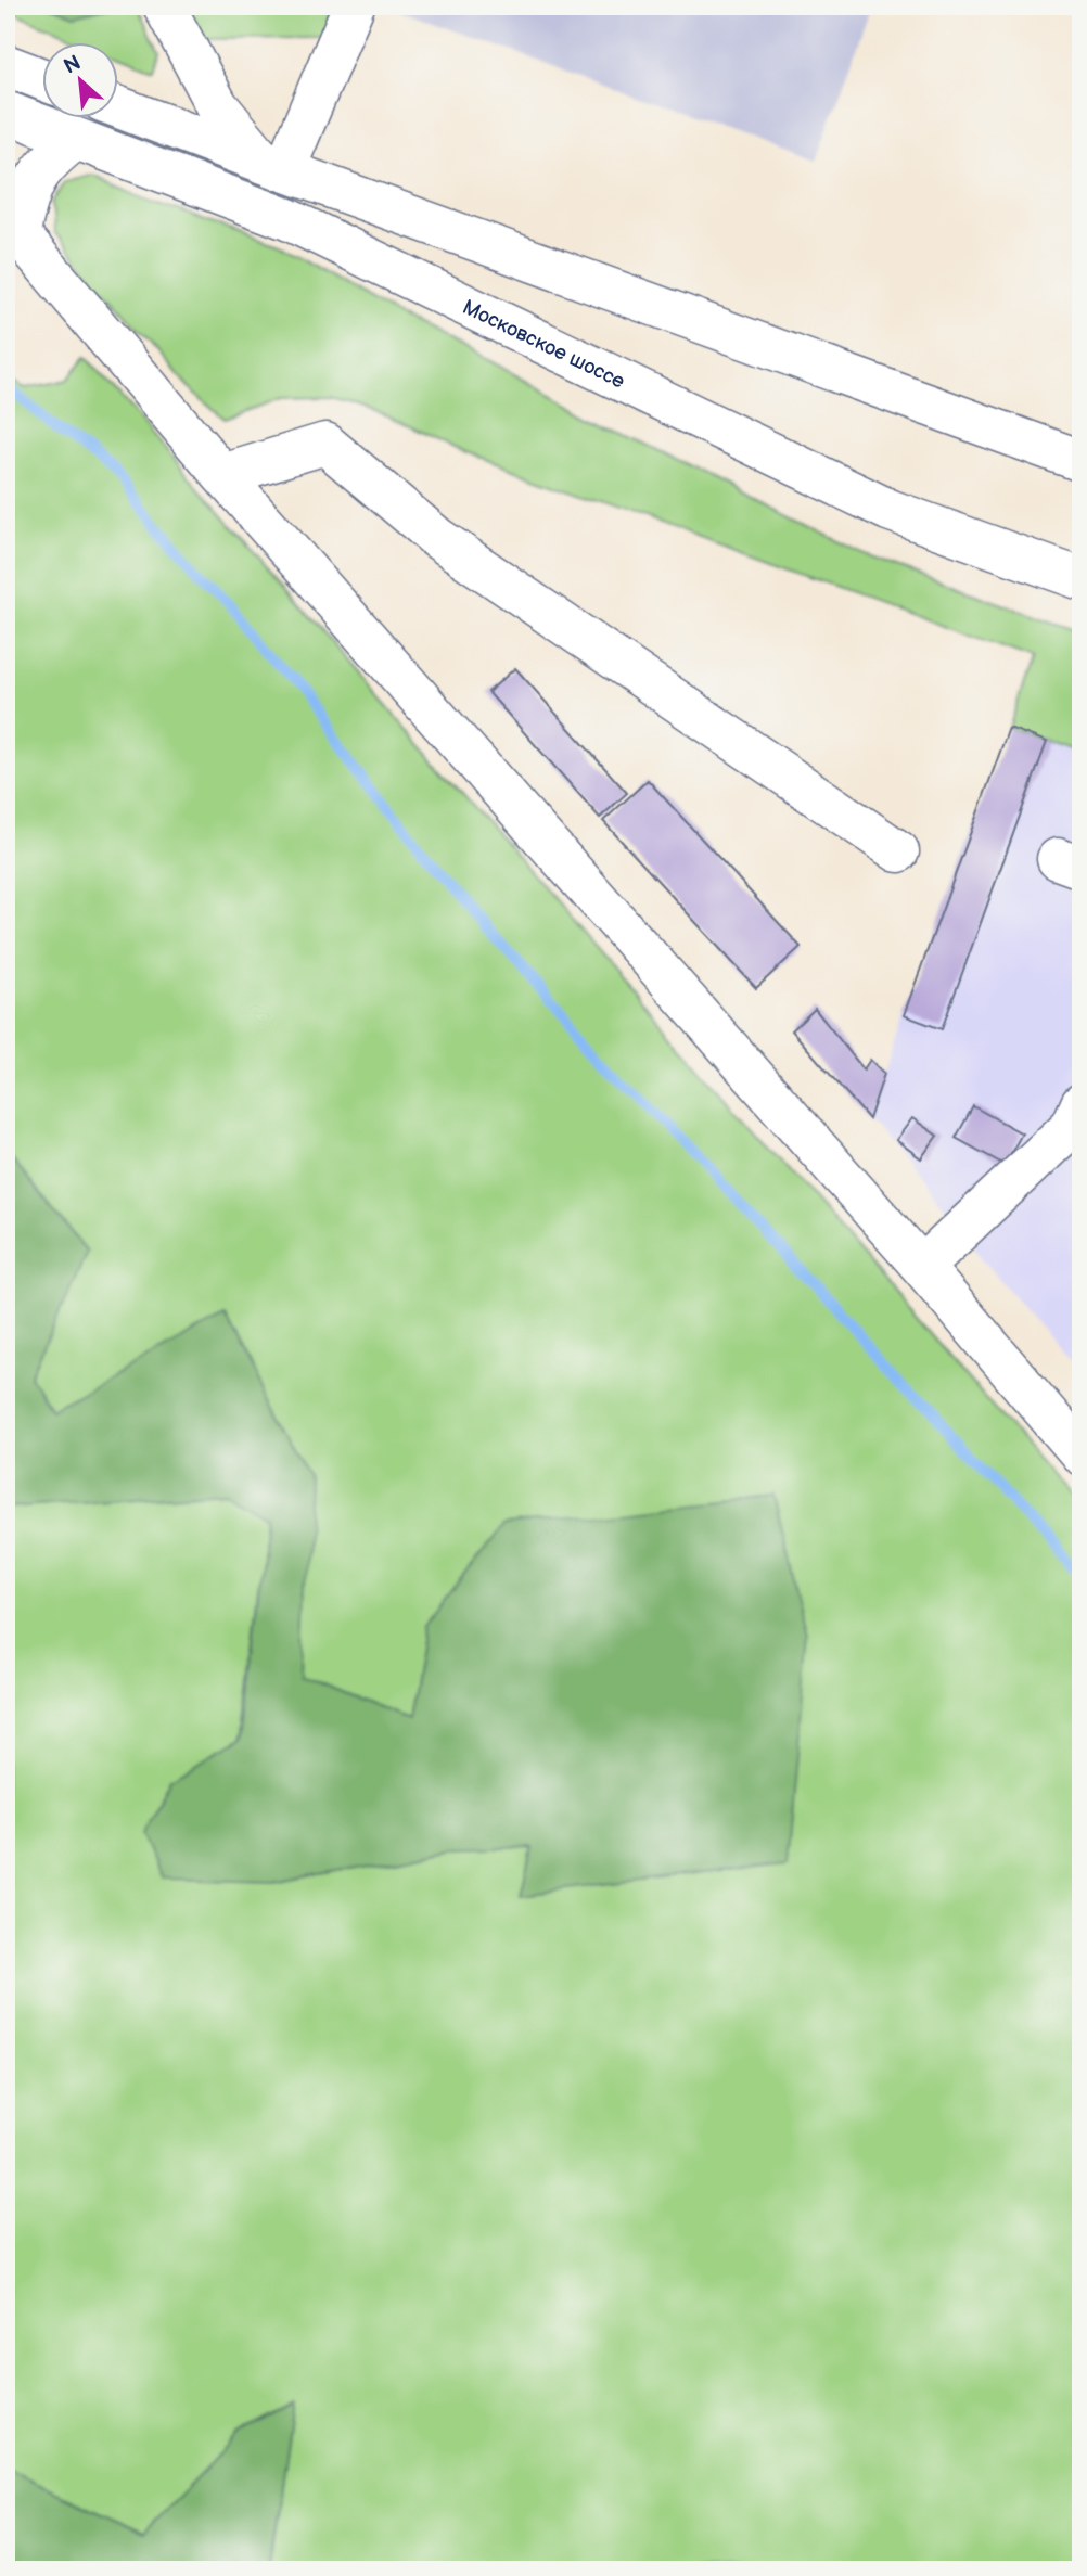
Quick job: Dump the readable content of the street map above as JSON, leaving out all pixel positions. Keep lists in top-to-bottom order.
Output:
{
  "streets": {
    "main road": ["Московское шоссе"]
  },
  "north": "top left"
}
